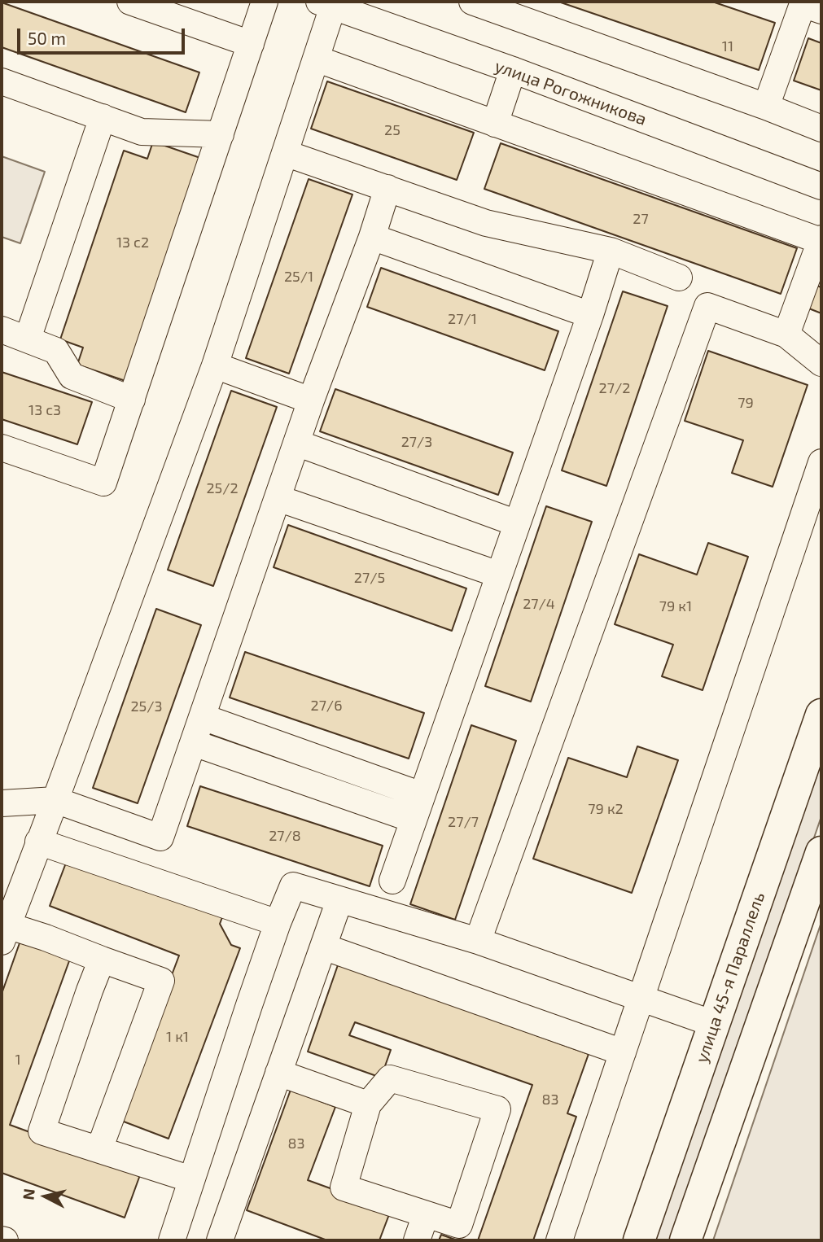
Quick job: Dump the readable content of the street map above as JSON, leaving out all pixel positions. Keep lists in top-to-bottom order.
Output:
{
  "streets": {
    "main road": ["улица 45-я Параллель"],
    "street": ["улица Рогожникова"]
  },
  "house_numbers": [
    "11",
    "25",
    "27",
    "13 с2",
    "25/1",
    "27/1",
    "27/2",
    "79",
    "13 с3",
    "27/3",
    "25/2",
    "27/5",
    "27/4",
    "79 к1",
    "27/6",
    "25/3",
    "79 к2",
    "27/7",
    "27/8",
    "1 к1",
    "1",
    "83",
    "83"
  ],
  "scale_bar": "50 m",
  "north": "left"
}
